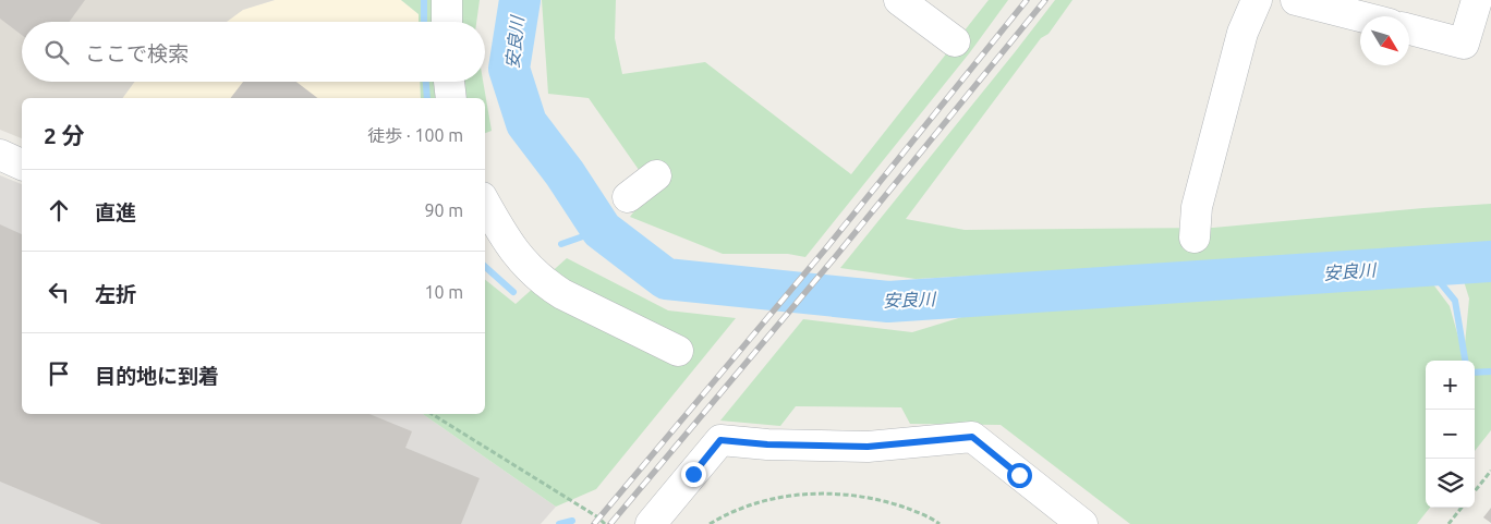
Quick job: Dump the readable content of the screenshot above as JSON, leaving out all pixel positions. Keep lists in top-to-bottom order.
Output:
{
  "water": ["安良川"],
  "north": "bottom right",
  "page": {
    "search": "ここで検索",
    "heading": ["2 分", "徒歩 · 100 m"],
    "list": [
      ["直進", "90 m"],
      ["左折", "10 m"],
      "目的地に到着"
    ],
    "map_buttons": ["+", "−"]
  }
}
